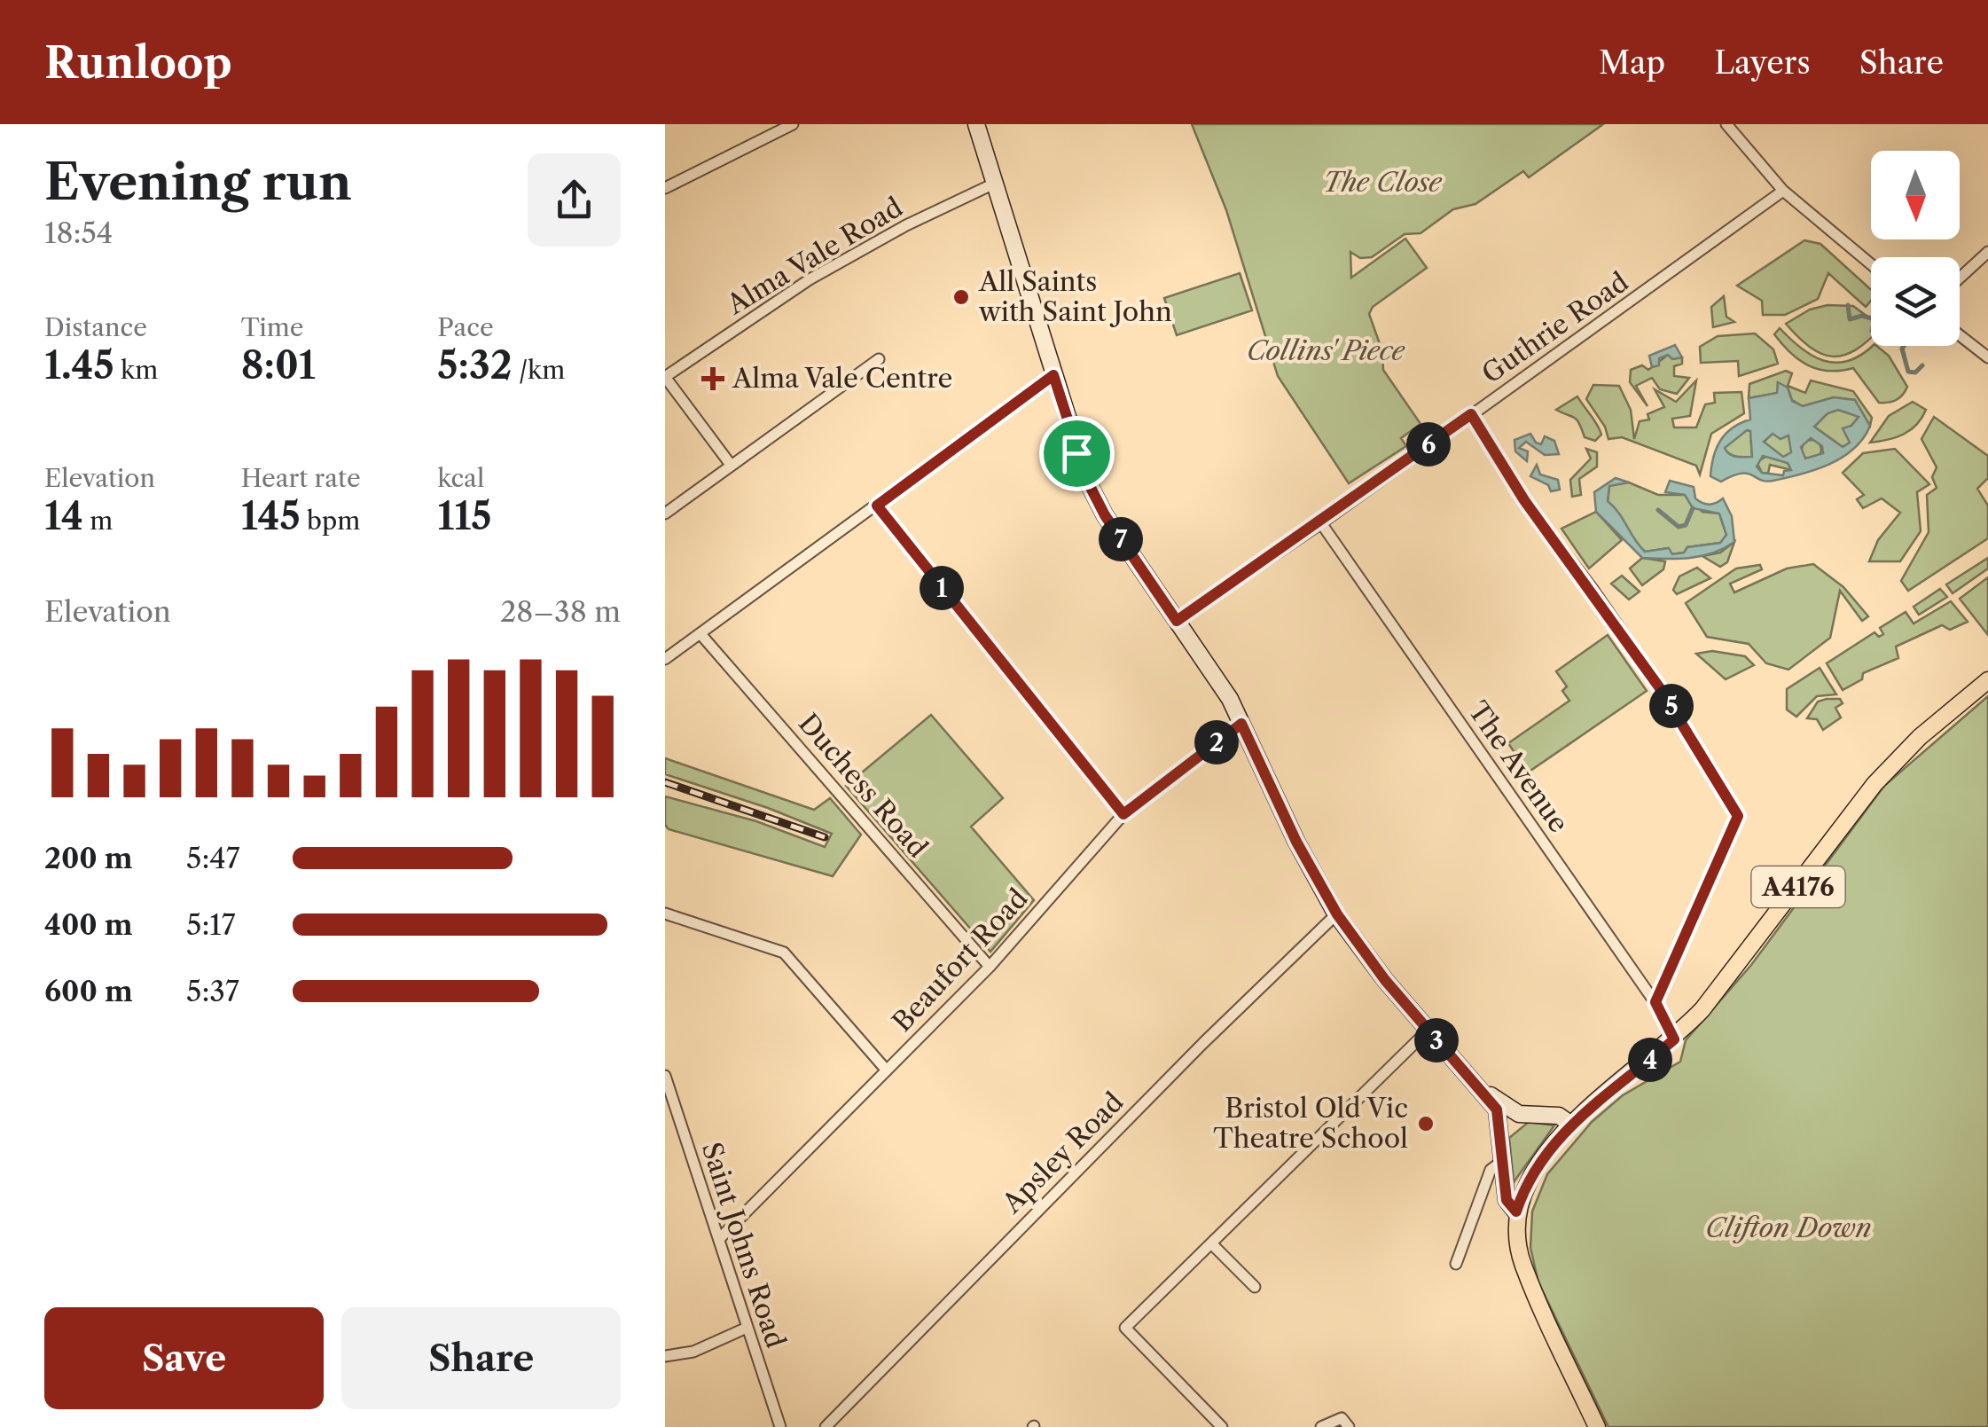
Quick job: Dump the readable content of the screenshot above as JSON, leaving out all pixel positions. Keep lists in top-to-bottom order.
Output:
{
  "streets": {
    "main road": ["A4176"],
    "street": [
      "Alma Vale Road",
      "Guthrie Road",
      "The Avenue",
      "Duchess Road",
      "Beaufort Road",
      "Apsley Road",
      "Saint Johns Road"
    ]
  },
  "crossings": [
    ["Guthrie Road", "The Avenue"],
    ["The Avenue", "A4176"],
    ["Duchess Road", "Beaufort Road"],
    ["Beaufort Road", "Saint Johns Road"]
  ],
  "parks": ["The Close", "Collins' Piece", "Clifton Down"],
  "places": {
    "other": ["All Saints with Saint John", "Bristol Old Vic Theatre School"],
    "health": ["Alma Vale Centre"]
  },
  "north": "bottom",
  "page": {
    "header": "Runloop",
    "nav": ["Map", "Layers", "Share"],
    "heading": ["Evening run", "18:54"],
    "stats": [
      ["Distance", "1.45 km"],
      ["Time", "8:01"],
      ["Pace", "5:32 /km"],
      ["Elevation", "14 m"],
      ["Heart rate", "145 bpm"],
      ["kcal", "115"]
    ],
    "pins": [
      "6",
      "7",
      "1",
      "5",
      "2",
      "3",
      "4"
    ],
    "chart": ["Elevation", "28–38 m"],
    "list": [
      {
        "name": "200 m",
        "note": "5:47"
      },
      {
        "name": "400 m",
        "note": "5:17"
      },
      {
        "name": "600 m",
        "note": "5:37"
      }
    ],
    "buttons": ["Save", "Share"]
  }
}
